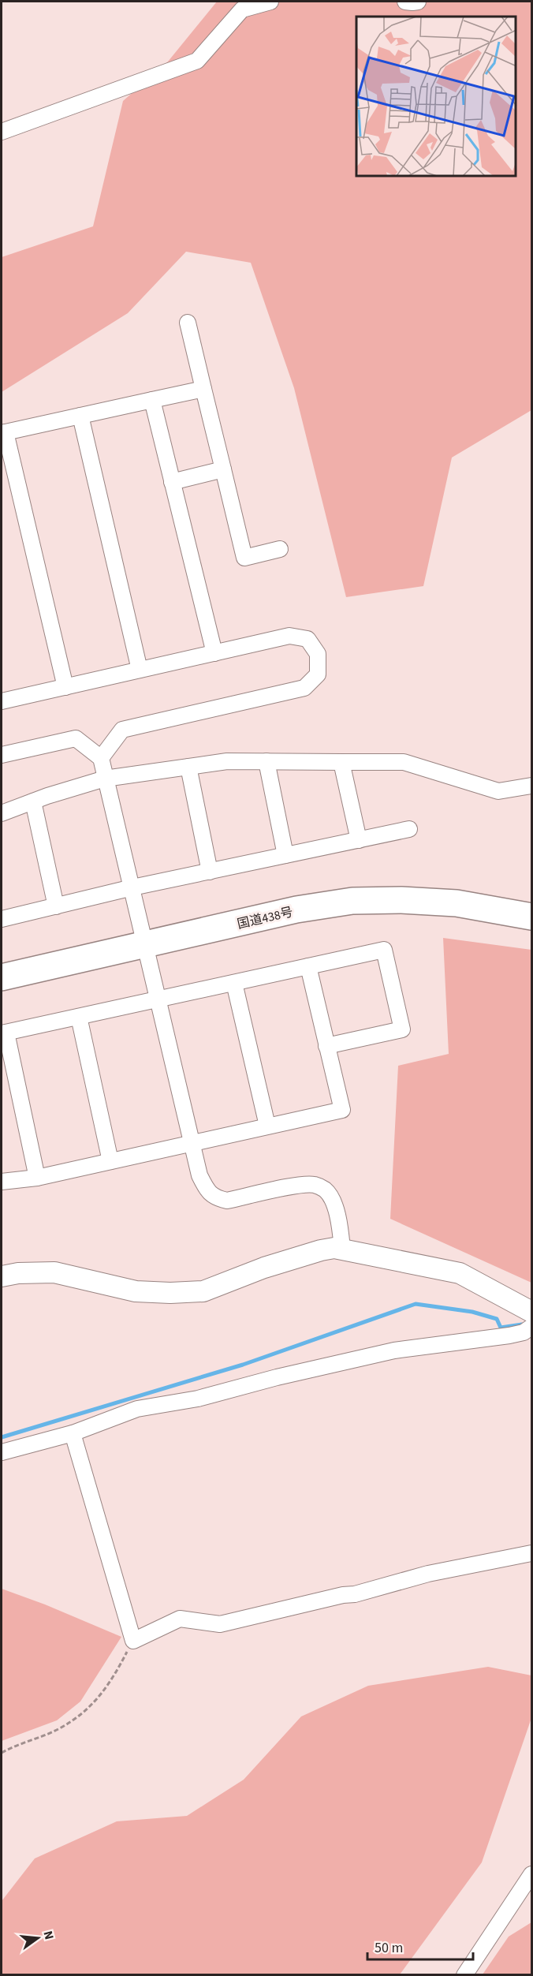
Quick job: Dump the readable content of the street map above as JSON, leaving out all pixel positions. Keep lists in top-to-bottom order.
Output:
{
  "streets": {
    "highway": ["国道438号"]
  },
  "scale_bar": "50 m",
  "north": "right"
}
